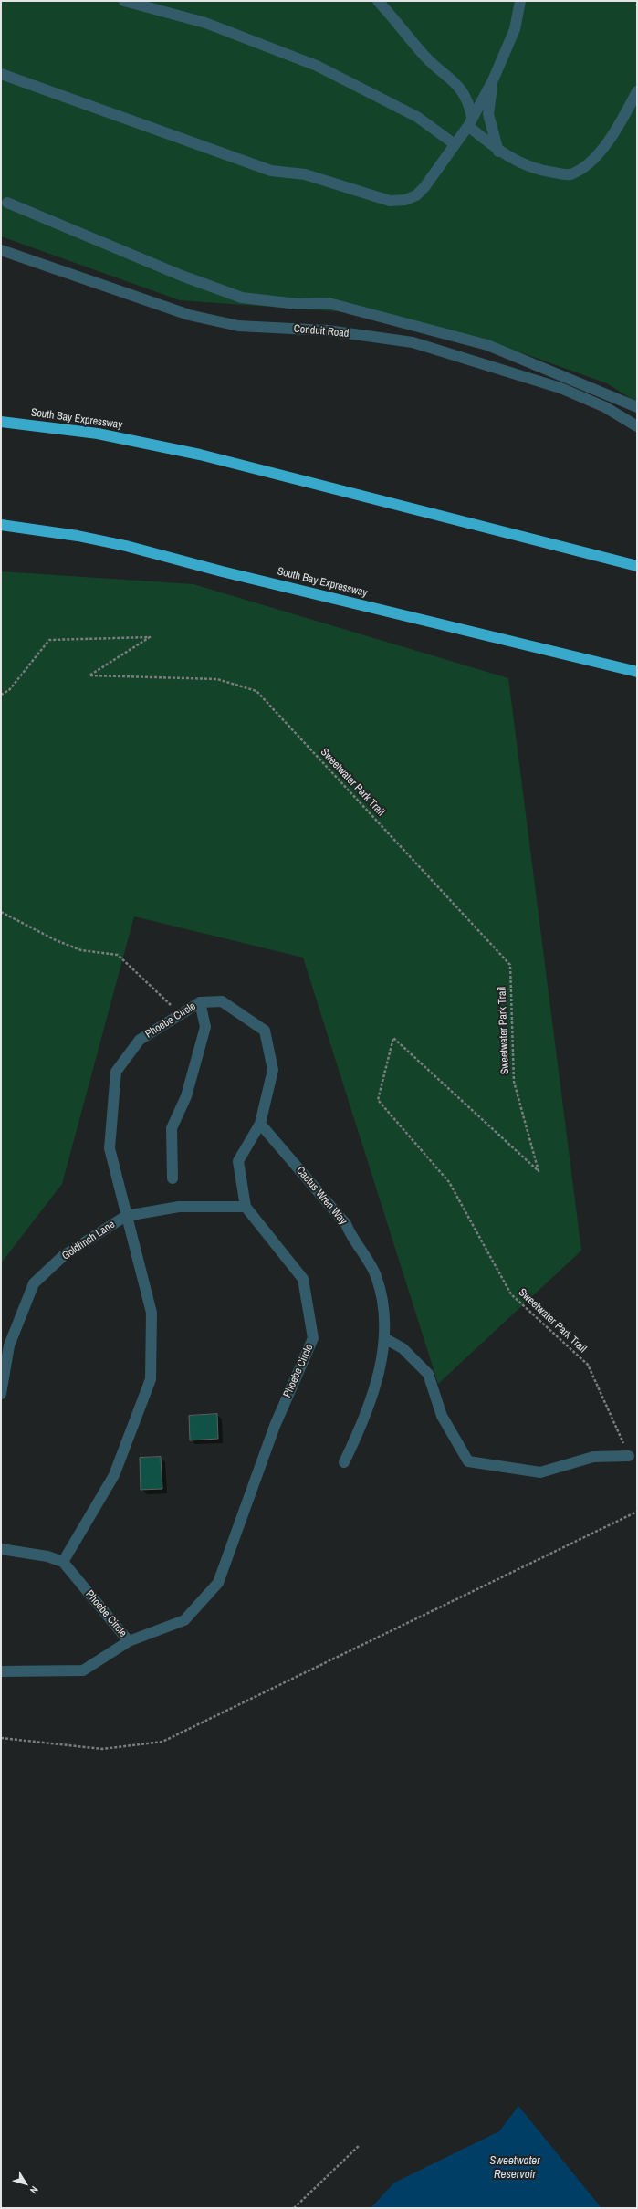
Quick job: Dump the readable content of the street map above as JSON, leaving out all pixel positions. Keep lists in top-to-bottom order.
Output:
{
  "streets": {
    "highway": ["South Bay Expressway"],
    "street": [
      "Conduit Road",
      "Phoebe Circle",
      "Cactus Wren Way",
      "Goldfinch Lane"
    ],
    "path": ["Sweetwater Park Trail"]
  },
  "crossings": [
    ["Phoebe Circle", "Cactus Wren Way"],
    ["Phoebe Circle", "Goldfinch Lane"]
  ],
  "water": ["Sweetwater Reservoir"],
  "north": "bottom right"
}
